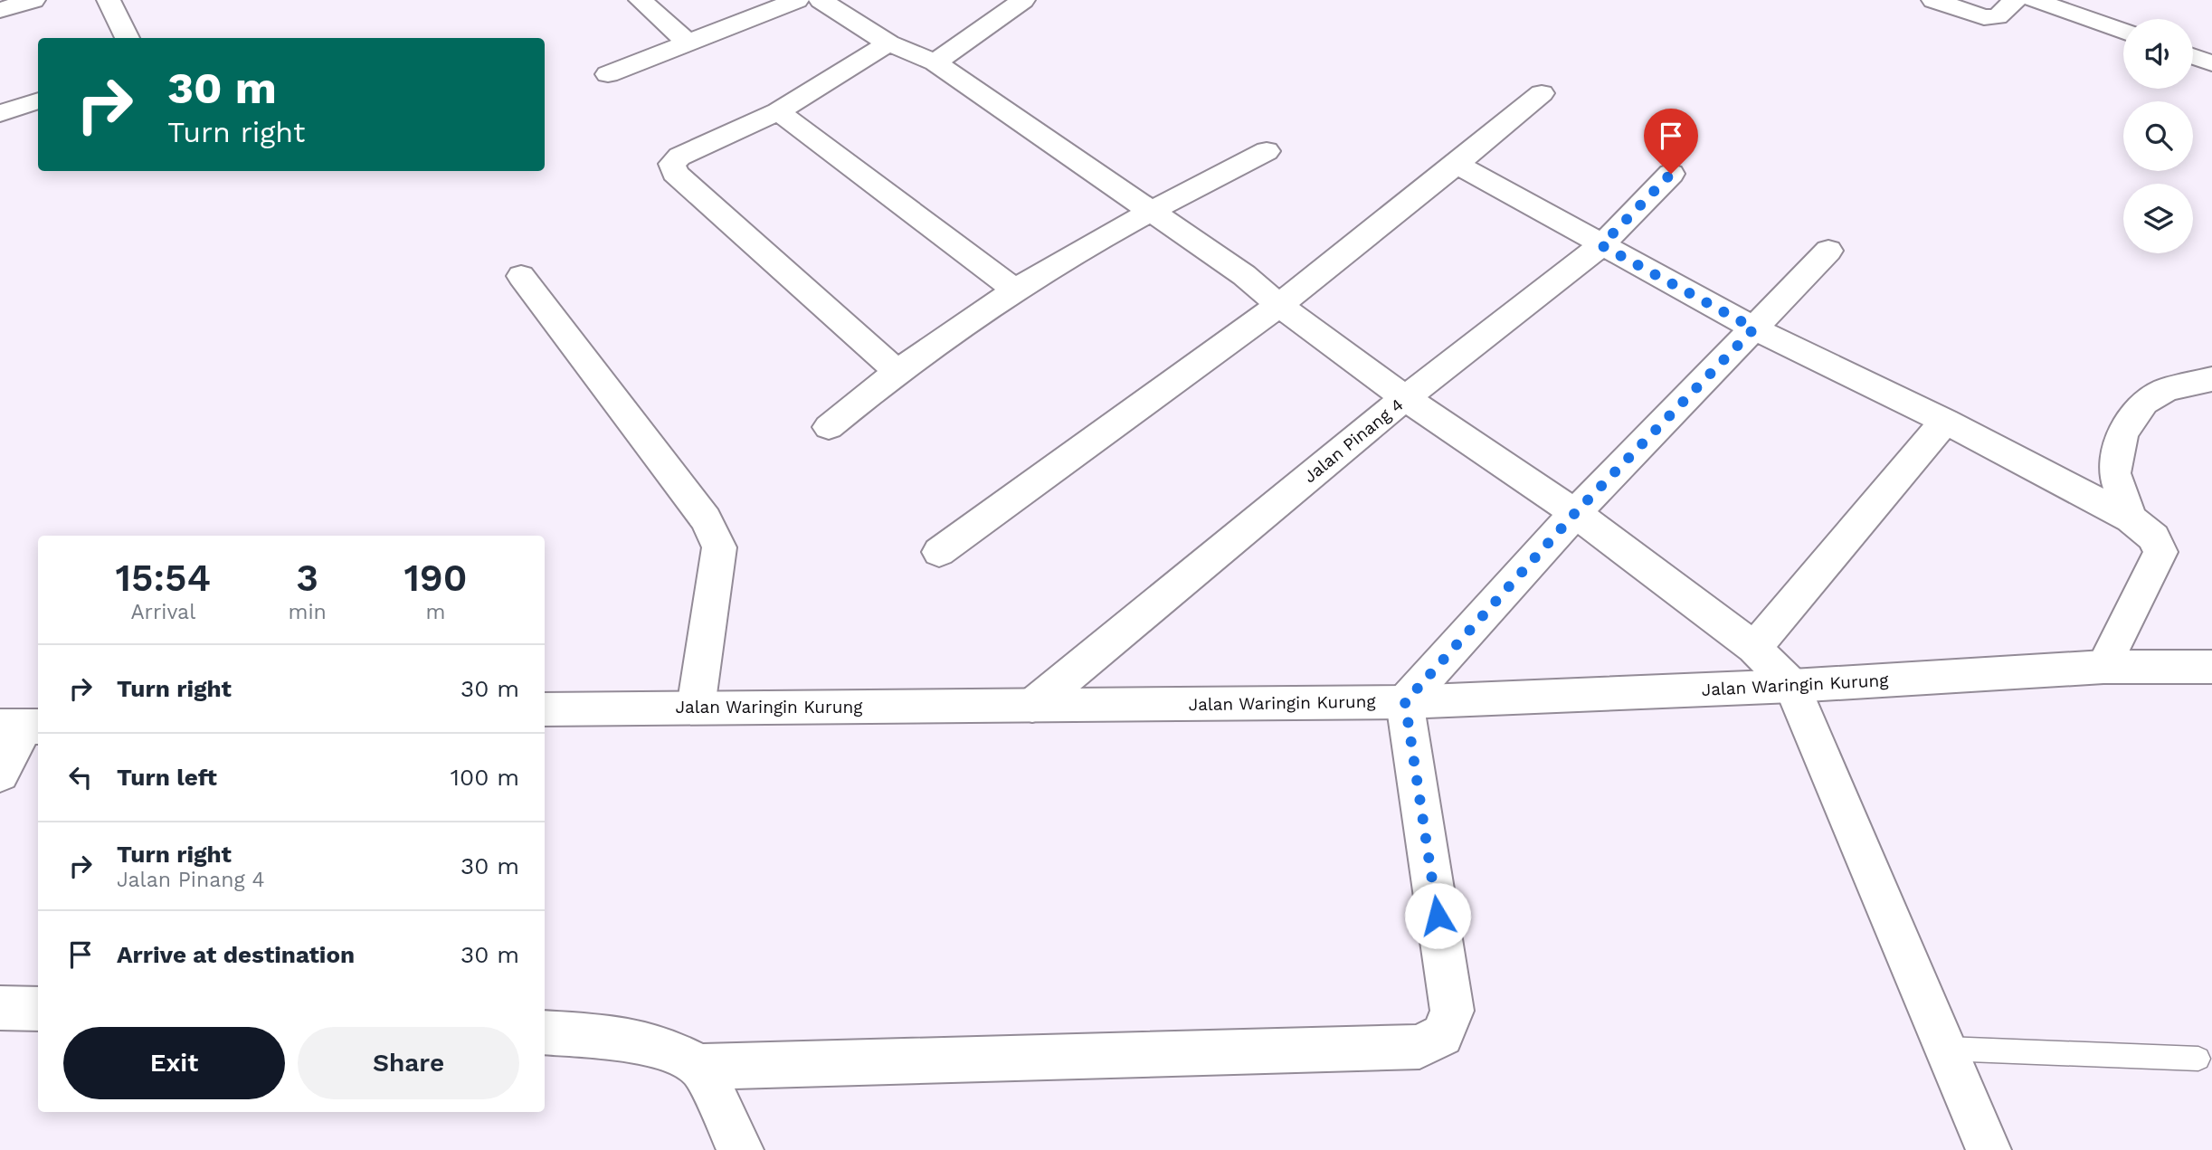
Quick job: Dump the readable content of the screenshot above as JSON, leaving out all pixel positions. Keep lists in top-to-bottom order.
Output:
{
  "streets": {
    "street": ["Jalan Pinang 4", "Jalan Waringin Kurung"]
  },
  "crossings": [
    ["Jalan Pinang 4", "Jalan Waringin Kurung"]
  ],
  "page": {
    "turn": ["30 m", "Turn right"],
    "eta": [
      "15:54",
      "Arrival",
      "3",
      "min",
      "190",
      "m"
    ],
    "list": [
      {
        "name": "Turn right",
        "value": "30 m"
      },
      {
        "name": "Turn left",
        "value": "100 m"
      },
      {
        "name": "Turn right",
        "note": "Jalan Pinang 4",
        "value": "30 m"
      },
      {
        "name": "Arrive at destination",
        "value": "30 m"
      }
    ],
    "buttons": ["Exit", "Share"]
  }
}
